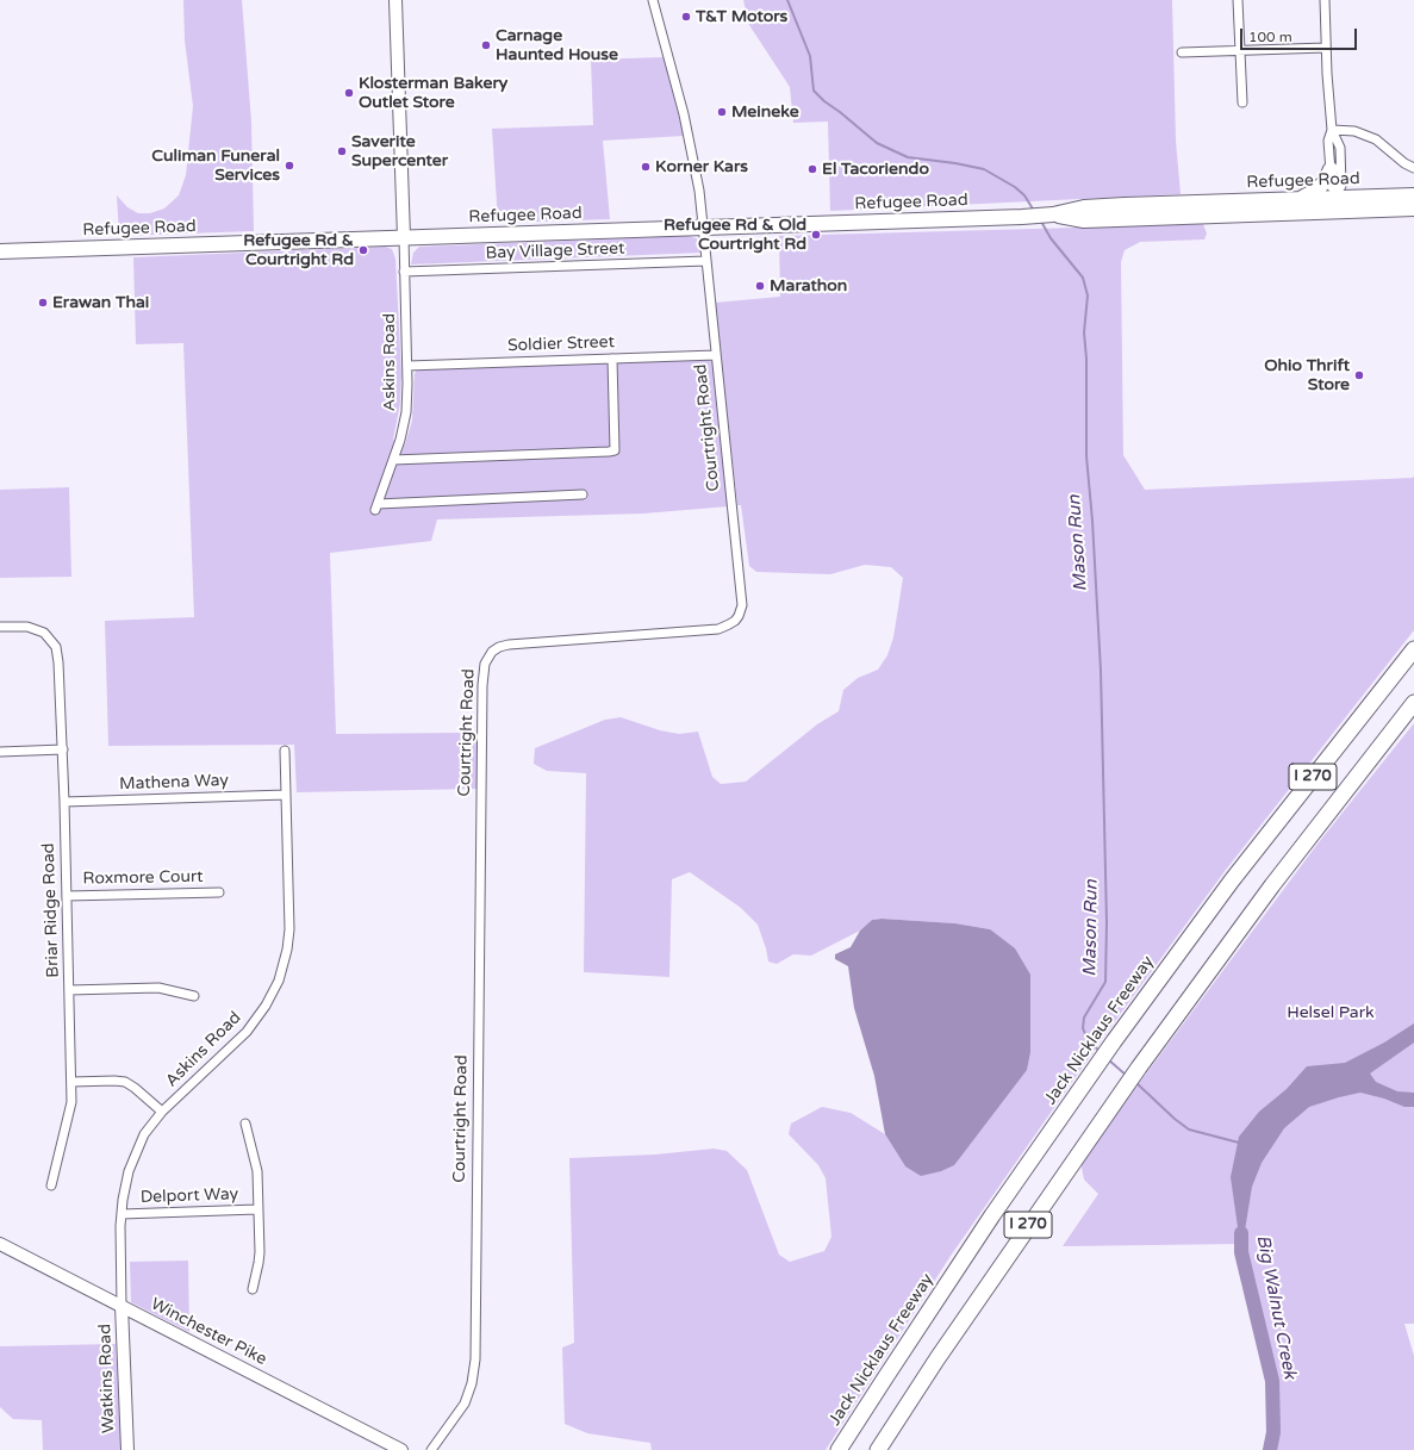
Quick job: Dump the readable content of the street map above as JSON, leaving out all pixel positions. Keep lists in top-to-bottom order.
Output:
{
  "streets": {
    "highway": ["I 270", "Jack Nicklaus Freeway"],
    "main road": ["Refugee Road", "Winchester Pike", "Watkins Road"],
    "street": [
      "Bay Village Street",
      "Soldier Street",
      "Askins Road",
      "Courtright Road",
      "Mathena Way",
      "Roxmore Court",
      "Briar Ridge Road",
      "Delport Way"
    ]
  },
  "crossings": [
    ["Refugee Road", "Askins Road"],
    ["Refugee Road", "Courtright Road"],
    ["Bay Village Street", "Askins Road"],
    ["Bay Village Street", "Courtright Road"],
    ["Soldier Street", "Askins Road"],
    ["Soldier Street", "Courtright Road"],
    ["Askins Road", "Mathena Way"],
    ["Askins Road", "Delport Way"],
    ["Askins Road", "Winchester Pike"],
    ["Askins Road", "Watkins Road"],
    ["Mathena Way", "Briar Ridge Road"],
    ["Roxmore Court", "Briar Ridge Road"],
    ["Winchester Pike", "Watkins Road"]
  ],
  "water": ["Mason Run", "Big Walnut Creek"],
  "parks": ["Helsel Park"],
  "places": [
    "T&T Motors",
    "Carnage Haunted House",
    "Klosterman Bakery Outlet Store",
    "Meineke",
    "Saverite Supercenter",
    "Culiman Funeral Services",
    "Korner Kars",
    "El Tacoriendo",
    "Refugee Rd & Old Courtright Rd",
    "Refugee Rd & Courtright Rd",
    "Marathon",
    "Erawan Thai",
    "Ohio Thrift Store"
  ],
  "scale_bar": "100 m"
}
